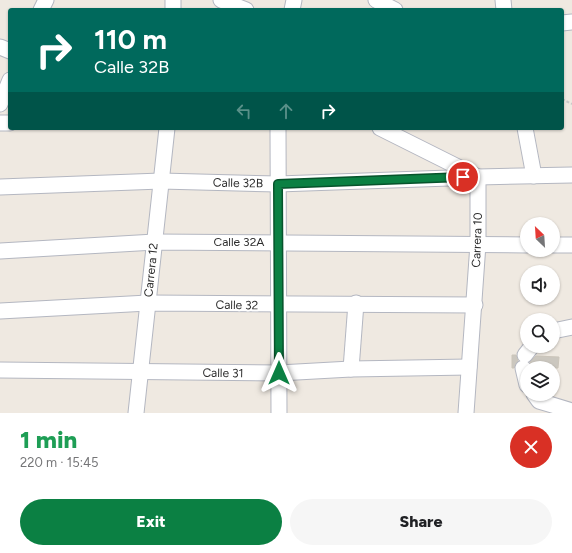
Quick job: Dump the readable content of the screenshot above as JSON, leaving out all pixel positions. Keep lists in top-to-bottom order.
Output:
{
  "streets": {
    "street": [
      "Calle 32B",
      "Carrera 10",
      "Calle 32A",
      "Carrera 12",
      "Calle 32",
      "Calle 31"
    ]
  },
  "crossings": [
    ["Calle 32B", "Carrera 10"],
    ["Calle 32B", "Carrera 12"],
    ["Carrera 10", "Calle 32A"],
    ["Carrera 10", "Calle 32"],
    ["Carrera 10", "Calle 31"],
    ["Calle 32A", "Carrera 12"],
    ["Carrera 12", "Calle 32"],
    ["Carrera 12", "Calle 31"]
  ],
  "north": "top left",
  "page": {
    "turn": ["110 m", "Calle 32B"],
    "heading": ["1 min", "220 m · 15:45"],
    "buttons": ["Exit", "Share"]
  }
}
